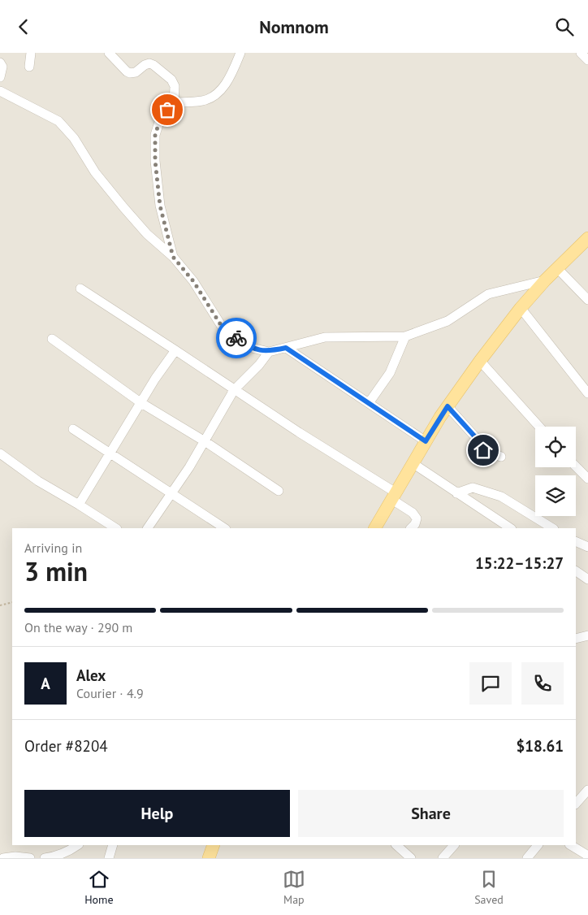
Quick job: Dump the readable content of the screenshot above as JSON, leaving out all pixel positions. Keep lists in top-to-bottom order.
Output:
{
  "page": {
    "header": "Nomnom",
    "heading": ["3 min", "Arriving in", "15:22–15:27"],
    "panel": [
      "Alex",
      "Courier · 4.9",
      "Order #8204",
      "$18.61"
    ],
    "bar": "On the way · 290 m",
    "round": "A",
    "buttons": ["Help", "Share"],
    "tabs": ["Home", "Map", "Saved"]
  }
}
